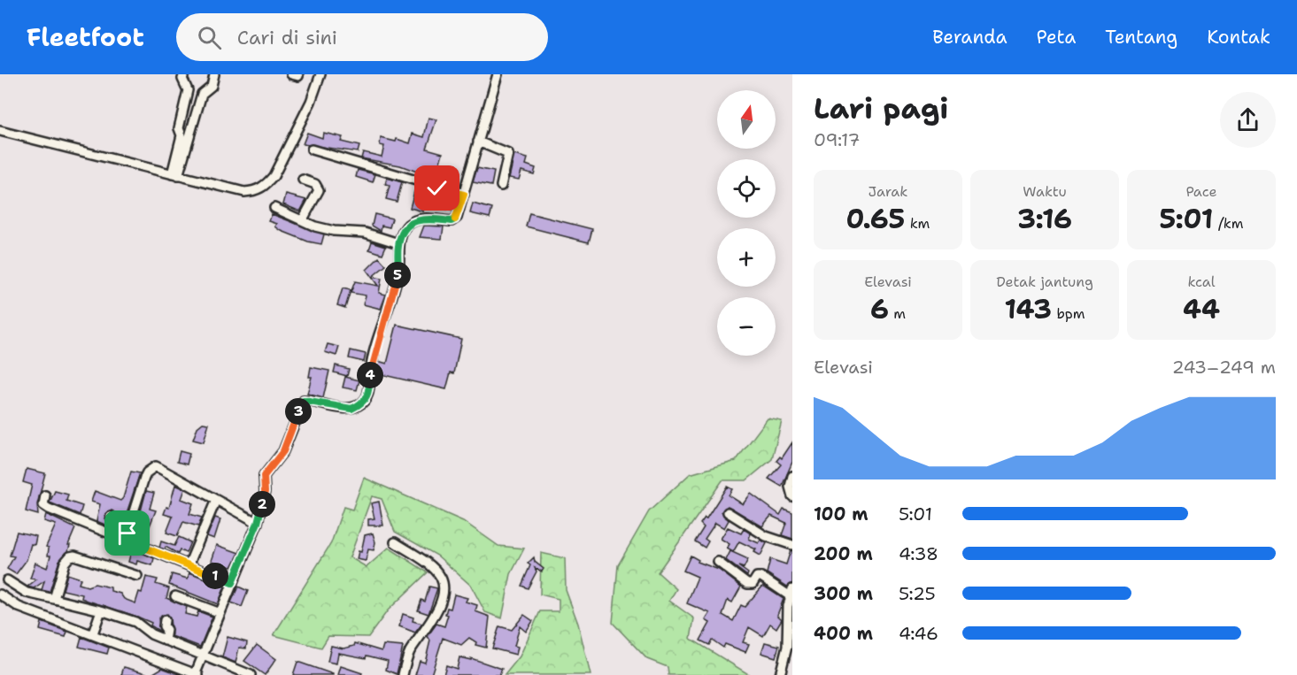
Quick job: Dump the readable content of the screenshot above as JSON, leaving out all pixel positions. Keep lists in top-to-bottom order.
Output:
{
  "north": "top",
  "page": {
    "header": "Fleetfoot",
    "search": "Cari di sini",
    "nav": [
      "Beranda",
      "Peta",
      "Tentang",
      "Kontak"
    ],
    "heading": ["Lari pagi", "09:17"],
    "map_buttons": ["+", "−"],
    "stats": [
      ["Jarak", "0.65 km"],
      ["Waktu", "3:16"],
      ["Pace", "5:01 /km"],
      ["Elevasi", "6 m"],
      ["Detak jantung", "143 bpm"],
      ["kcal", "44"]
    ],
    "pins": [
      "5",
      "4",
      "3",
      "2",
      "1"
    ],
    "chart": ["Elevasi", "243–249 m"],
    "list": [
      {
        "name": "100 m",
        "note": "5:01"
      },
      {
        "name": "200 m",
        "note": "4:38"
      },
      {
        "name": "300 m",
        "note": "5:25"
      },
      {
        "name": "400 m",
        "note": "4:46"
      }
    ]
  }
}
